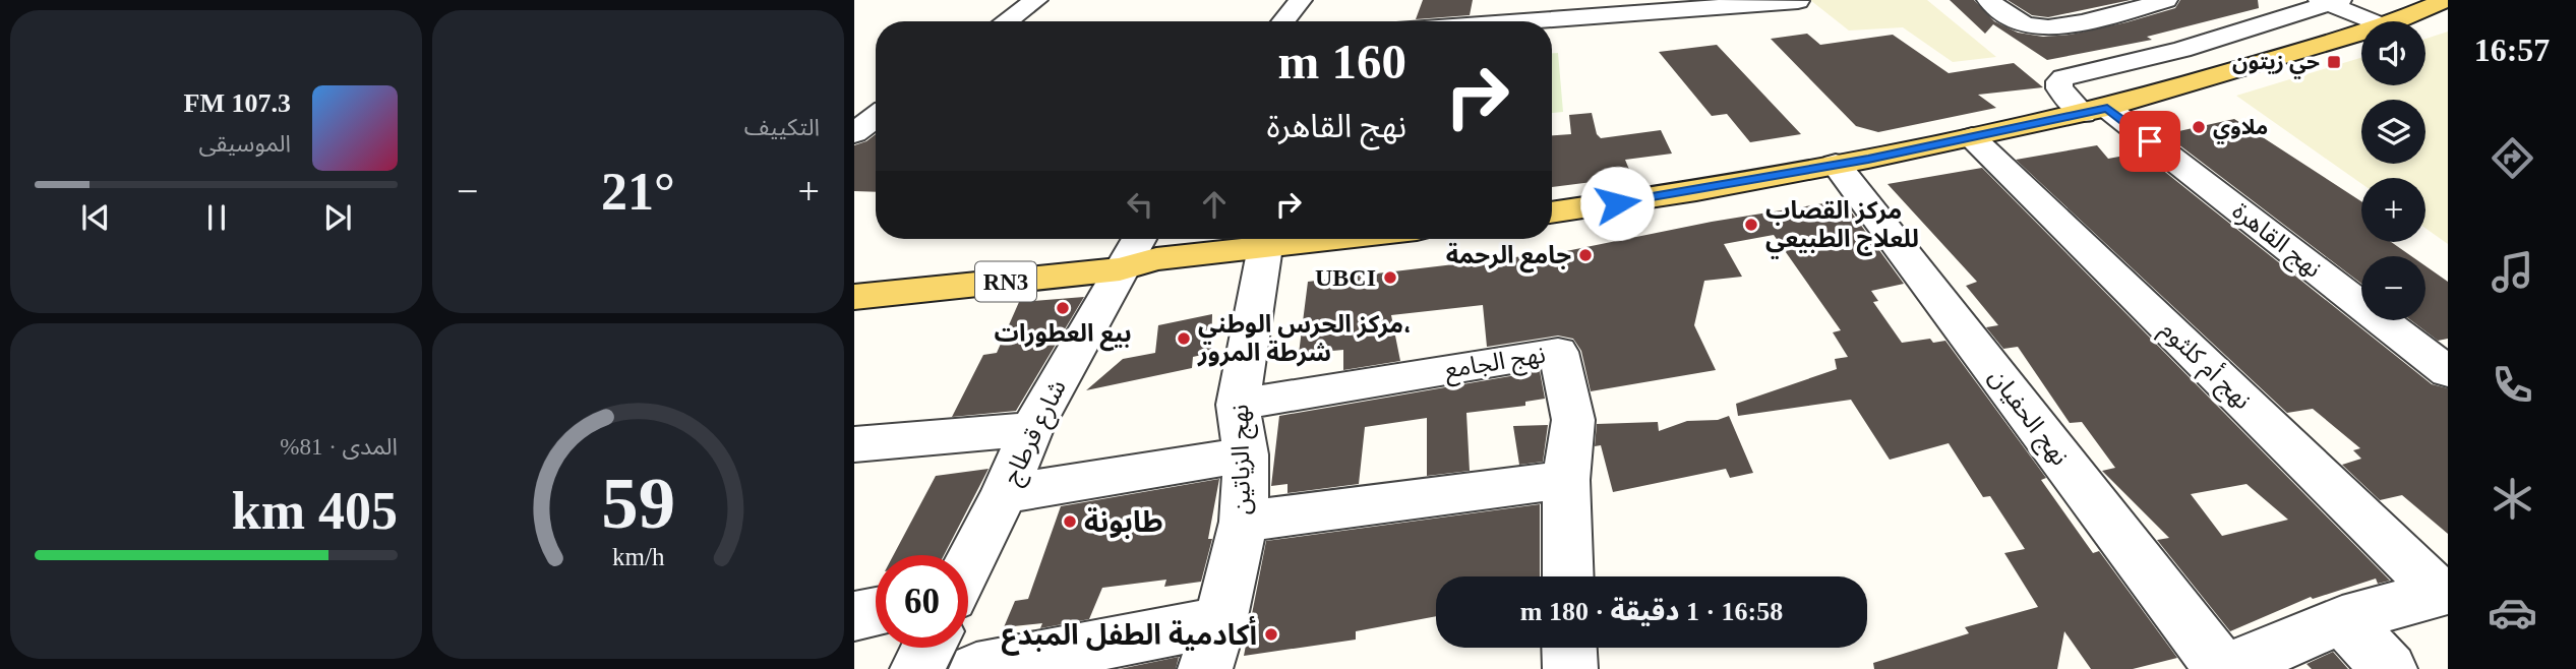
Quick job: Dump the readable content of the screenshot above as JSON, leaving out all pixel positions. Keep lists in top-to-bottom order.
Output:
{
  "streets": {
    "main road": ["RN3"],
    "street": [
      "نهج القاهرة",
      "نهج الجامع",
      "نهج أم كلثوم",
      "نهج الحفيان",
      "شارع قرطاج",
      "نهج الزياتين"
    ]
  },
  "crossings": [
    ["RN3", "شارع قرطاج"],
    ["RN3", "نهج الزياتين"],
    ["نهج الجامع", "نهج الزياتين"]
  ],
  "places": {
    "transit": ["حي زيتون"],
    "other": [
      "ملاوي",
      "مركز القصاب للعلاج الطبيعي",
      "جامع الرحمة",
      "UBCI",
      "بيع العطورات",
      "مركز الحرس الوطني، شرطة المرور",
      "طابونة",
      "أكادمية الطفل المبدع"
    ]
  },
  "page": {
    "tabs": "16:57",
    "tile": [
      "التكييف",
      ["المدى · 81%", "405 km"]
    ],
    "map_buttons": ["+", "−"],
    "turn": ["160 m", "نهج القاهرة"],
    "song": ["107.3 FM", "الموسيقى"],
    "heat": ["−", "21°", "+"],
    "limit": "60",
    "trip": "16:58 · 1 دقيقة · 180 m",
    "gauge": ["59", "km/h"]
  }
}
